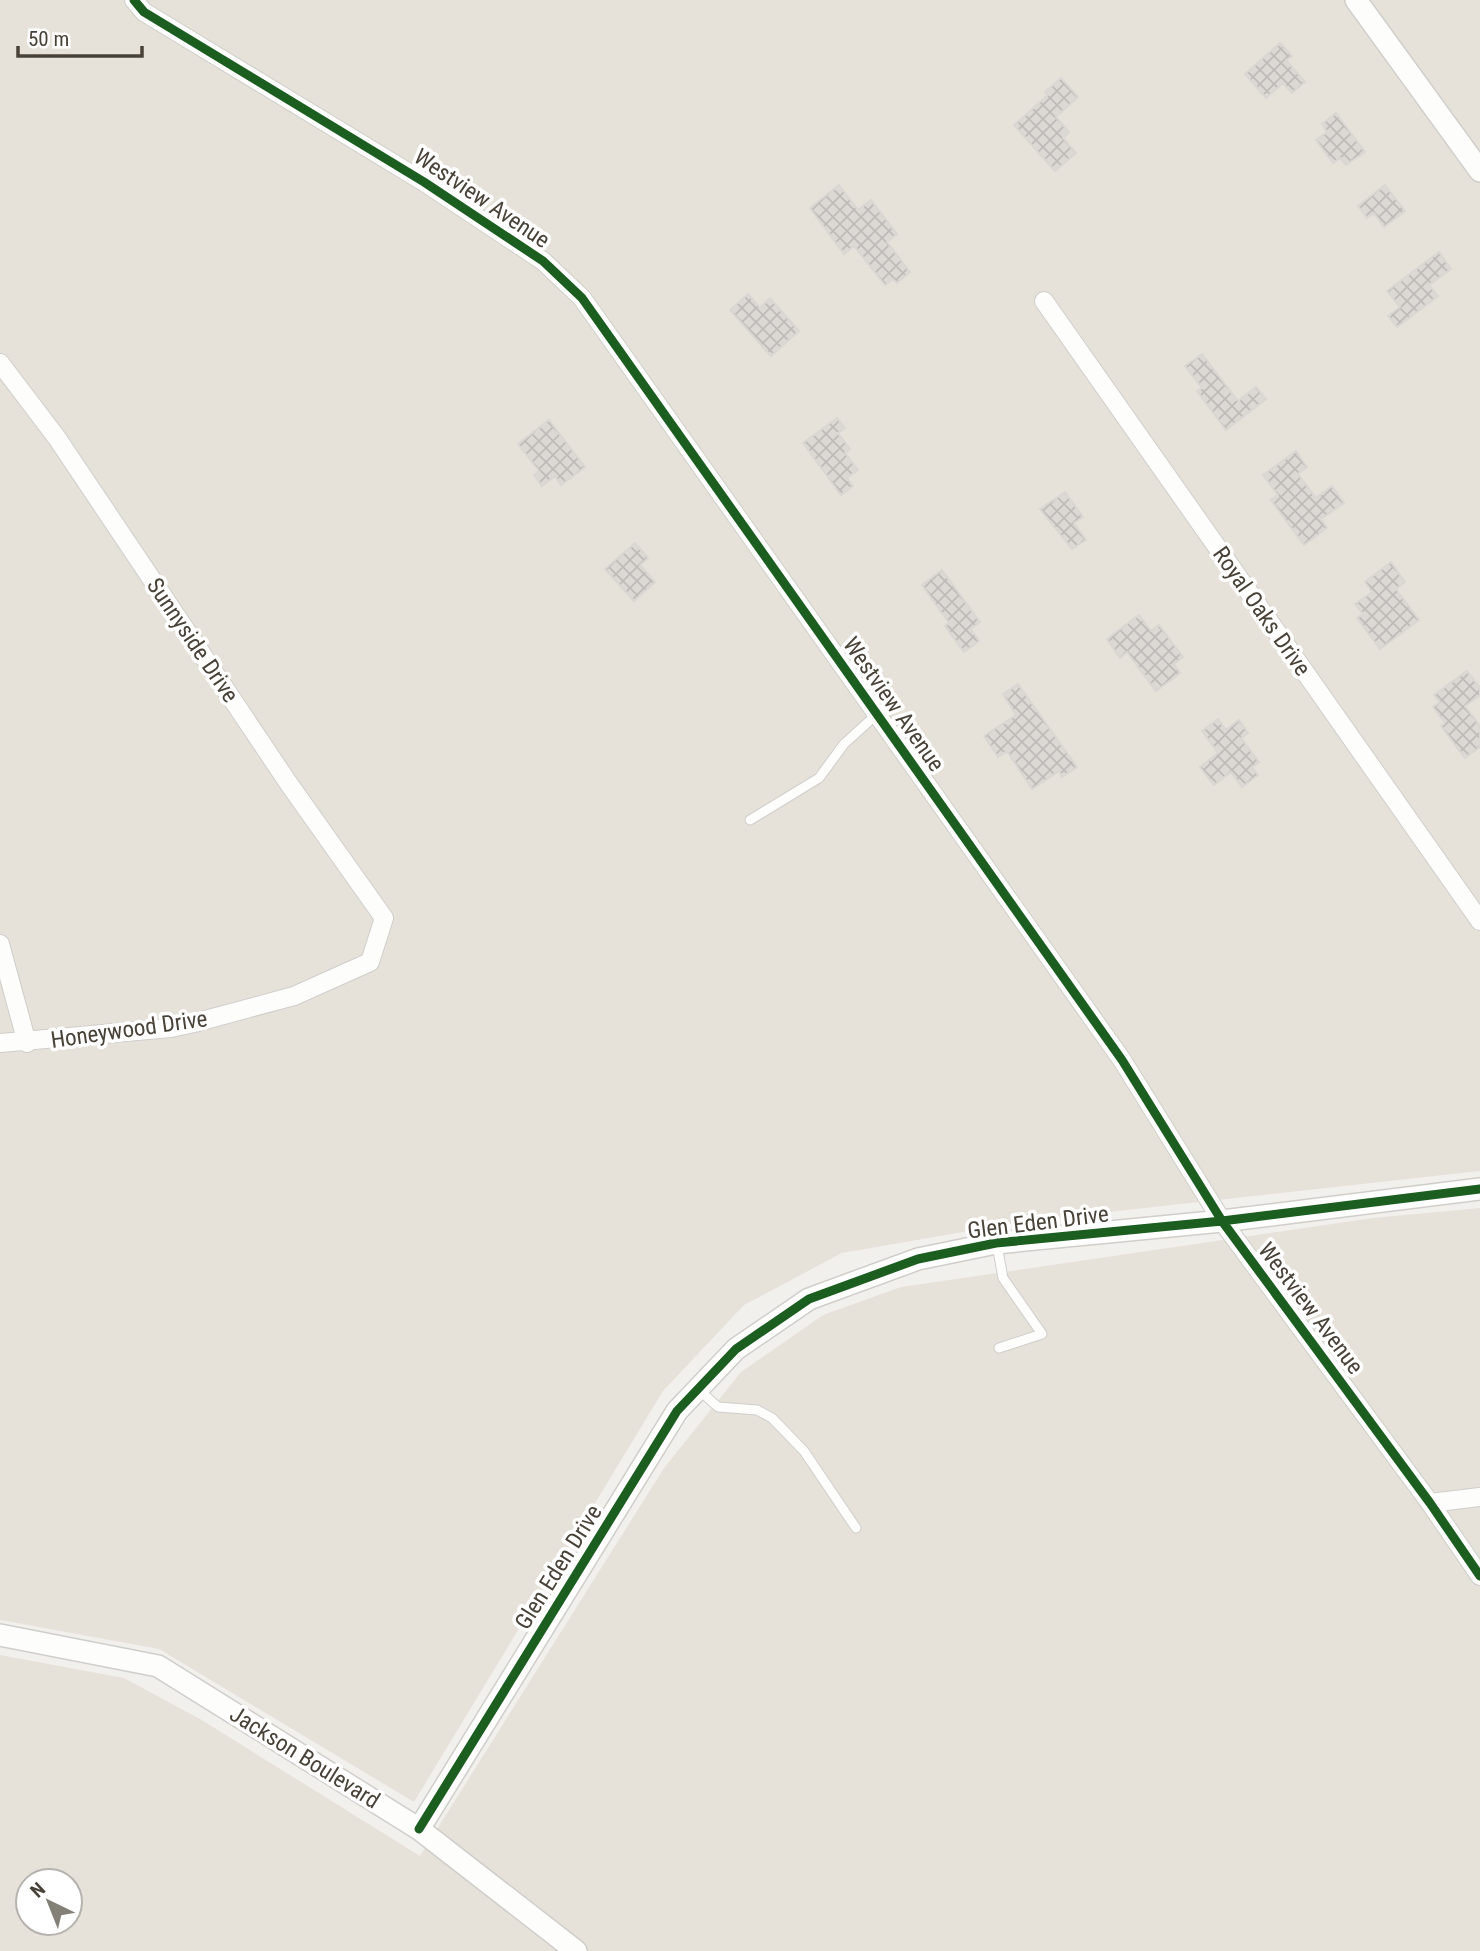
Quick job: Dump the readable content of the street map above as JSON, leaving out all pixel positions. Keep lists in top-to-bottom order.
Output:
{
  "streets": {
    "street": [
      "Westview Avenue",
      "Royal Oaks Drive",
      "Sunnyside Drive",
      "Honeywood Drive",
      "Glen Eden Drive",
      "Jackson Boulevard"
    ]
  },
  "crossings": [
    ["Westview Avenue", "Glen Eden Drive"],
    ["Sunnyside Drive", "Honeywood Drive"],
    ["Glen Eden Drive", "Jackson Boulevard"]
  ],
  "scale_bar": "50 m",
  "north": "top left"
}
